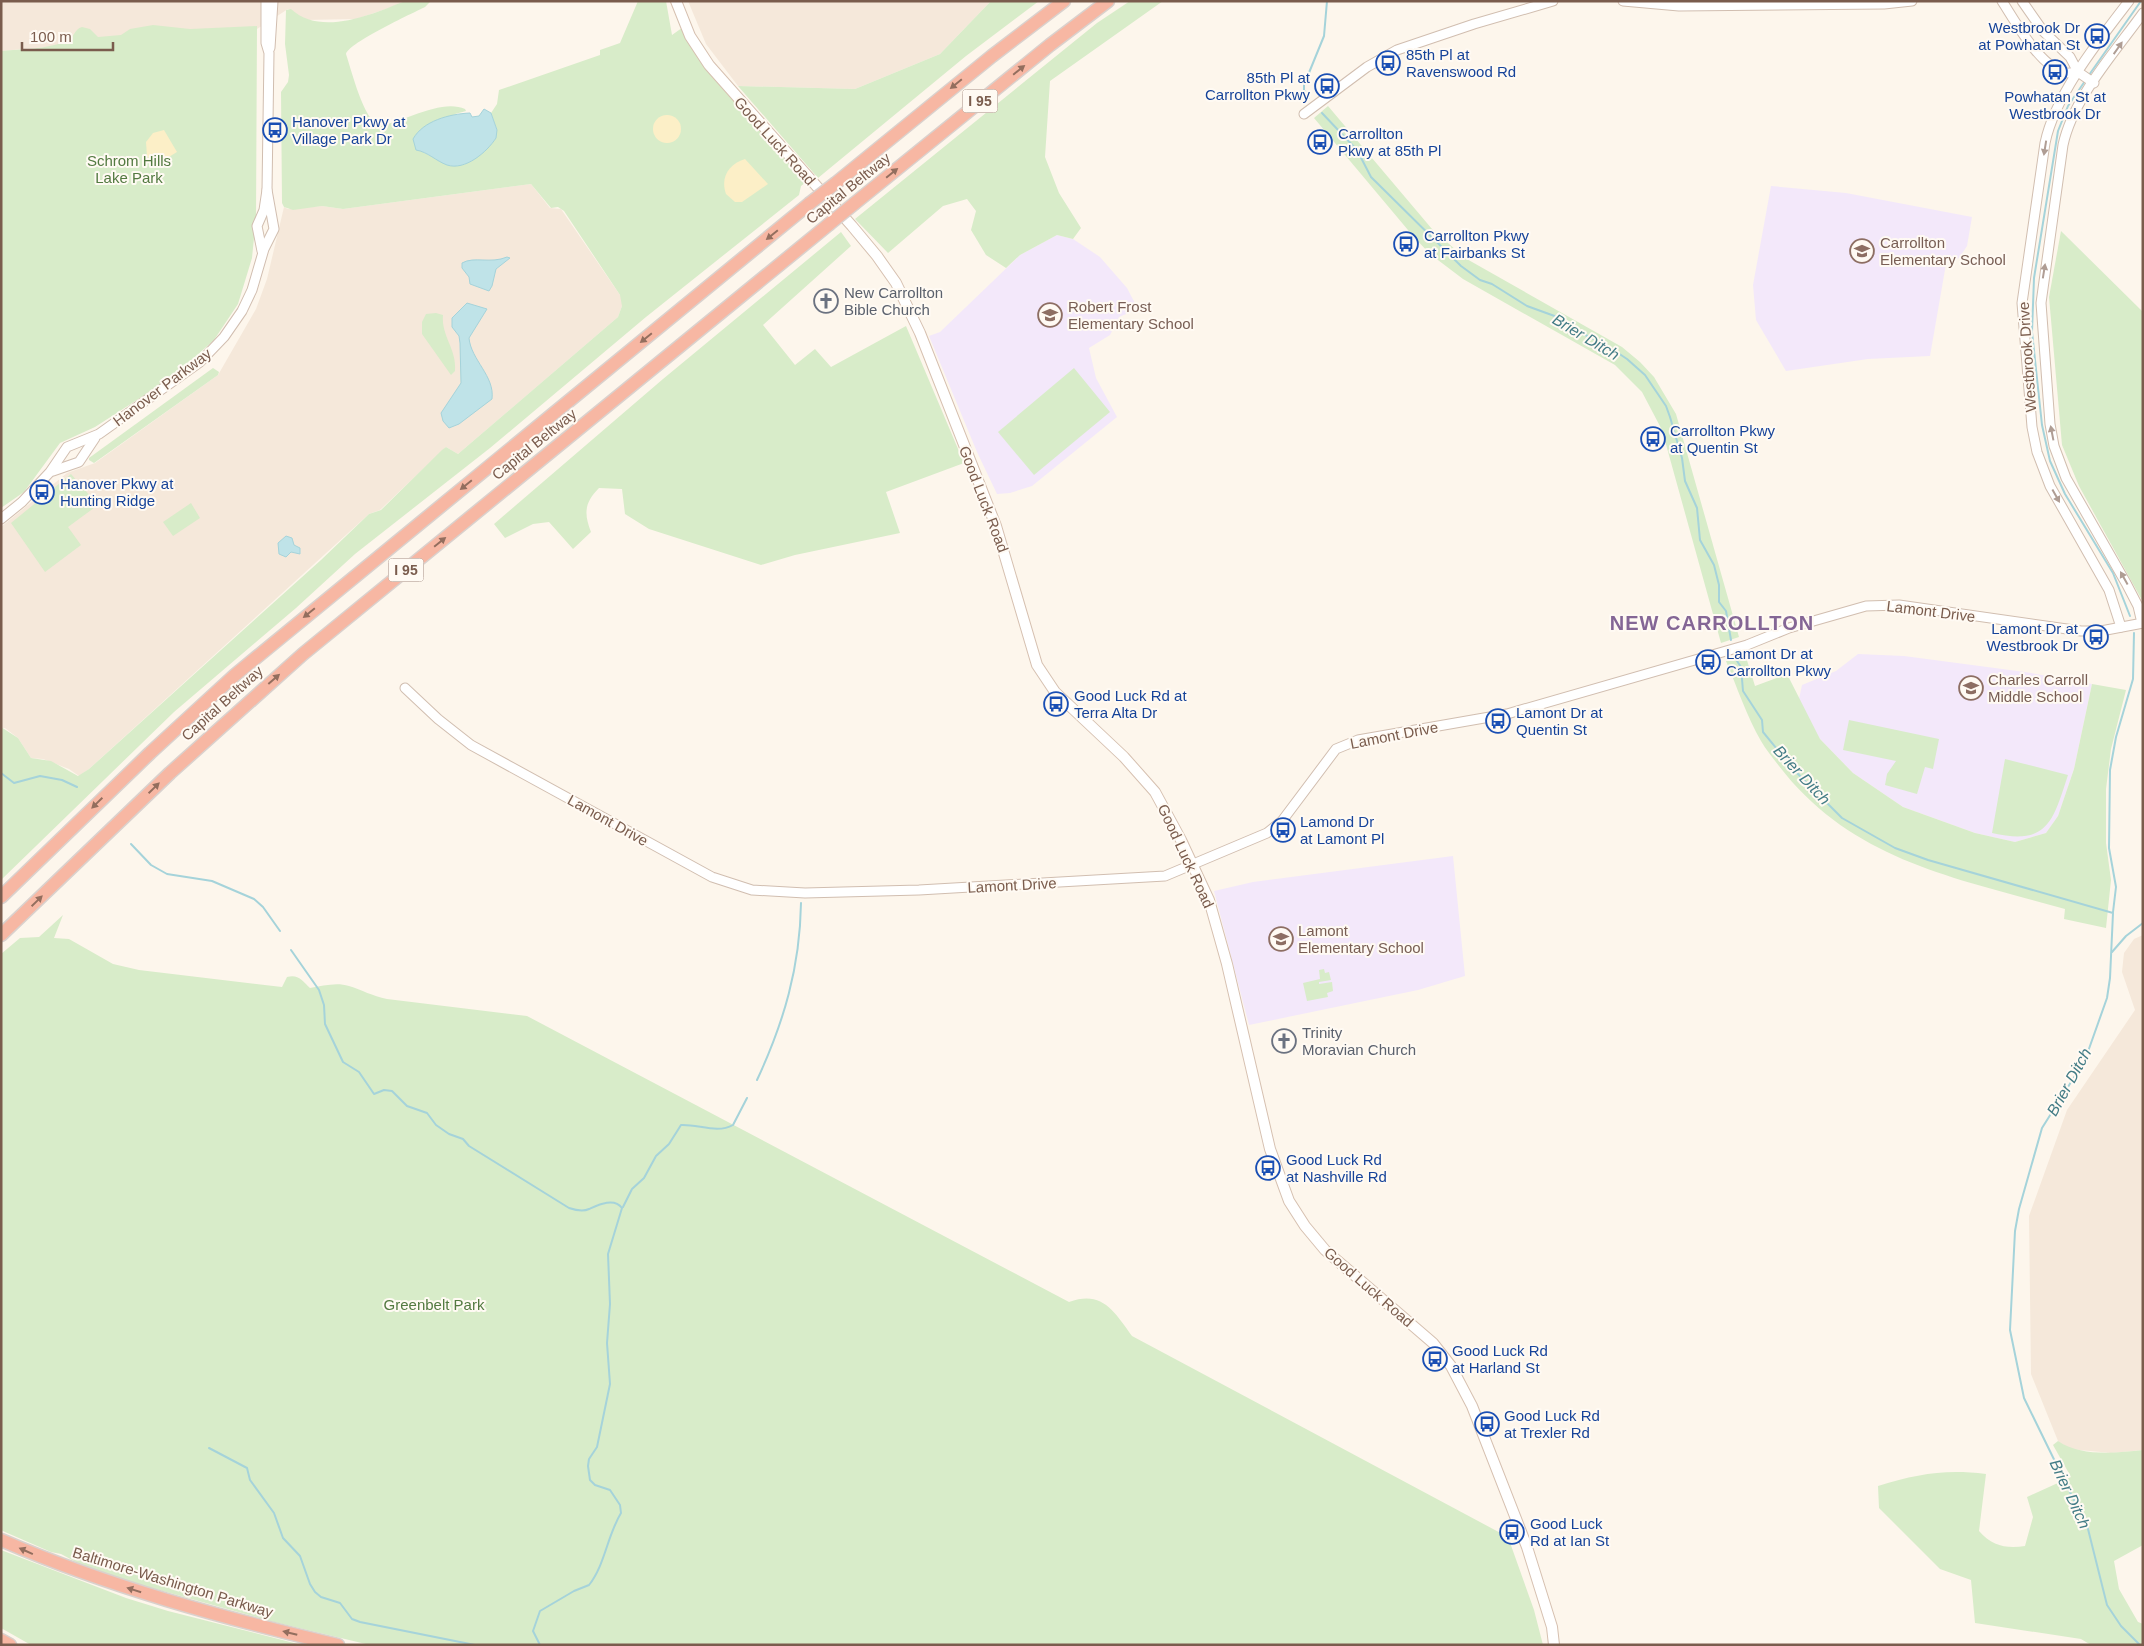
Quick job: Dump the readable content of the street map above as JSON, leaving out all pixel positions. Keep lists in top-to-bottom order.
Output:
{
  "streets": {
    "highway": ["I 95", "Capital Beltway", "Baltimore-Washington Parkway"],
    "main road": ["Good Luck Road"],
    "street": ["Westbrook Drive", "Hanover Parkway", "Lamont Drive"]
  },
  "crossings": [
    ["Good Luck Road", "Lamont Drive"],
    ["Westbrook Drive", "Lamont Drive"]
  ],
  "one_way": ["Baltimore-Washington Parkway"],
  "districts": ["NEW CARROLLTON"],
  "water": ["Brier Ditch"],
  "parks": ["Schrom Hills Lake Park", "Greenbelt Park"],
  "places": {
    "bus stop": [
      "Westbrook Dr at Powhatan St",
      "85th Pl at Ravenswood Rd",
      "Powhatan St at Westbrook Dr",
      "85th Pl at Carrollton Pkwy",
      "Hanover Pkwy at Village Park Dr",
      "Carrollton Pkwy at 85th Pl",
      "Carrollton Pkwy at Fairbanks St",
      "Carrollton Pkwy at Quentin St",
      "Hanover Pkwy at Hunting Ridge",
      "Lamont Dr at Westbrook Dr",
      "Lamont Dr at Carrollton Pkwy",
      "Good Luck Rd at Terra Alta Dr",
      "Lamont Dr at Quentin St",
      "Lamond Dr at Lamont Pl",
      "Good Luck Rd at Nashville Rd",
      "Good Luck Rd at Harland St",
      "Good Luck Rd at Trexler Rd",
      "Good Luck Rd at Ian St"
    ],
    "school or university": [
      "Carrollton Elementary School",
      "Robert Frost Elementary School",
      "Charles Carroll Middle School",
      "Lamont Elementary School"
    ],
    "church": ["New Carrollton Bible Church", "Trinity Moravian Church"]
  },
  "scale_bar": "100 m"
}
